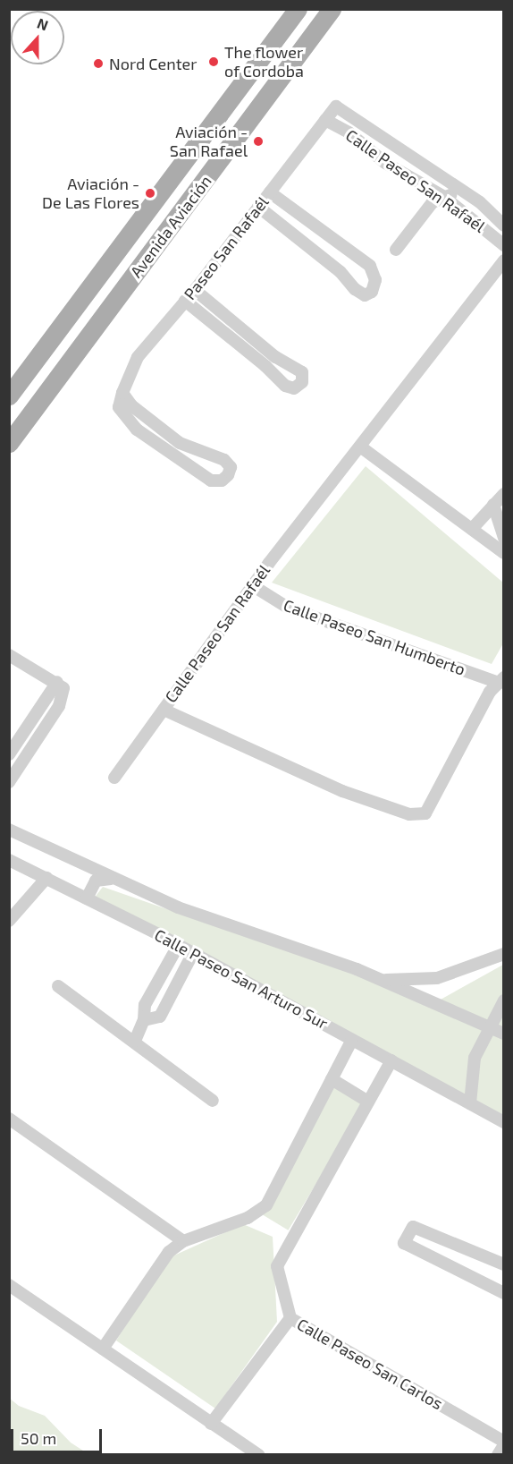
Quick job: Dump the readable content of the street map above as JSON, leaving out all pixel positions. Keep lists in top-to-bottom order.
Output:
{
  "streets": {
    "main road": ["Avenida Aviación"],
    "street": [
      "Calle Paseo San Rafaél",
      "Paseo San Rafaél",
      "Calle Paseo San Humberto",
      "Calle Paseo San Arturo Sur",
      "Calle Paseo San Carlos"
    ]
  },
  "crossings": [
    ["Calle Paseo San Rafaél", "Paseo San Rafaél"],
    ["Calle Paseo San Rafaél", "Calle Paseo San Humberto"],
    ["Calle Paseo San Arturo Sur", "Calle Paseo San Carlos"]
  ],
  "places": [
    "The flower of Cordoba",
    "Nord Center",
    "Aviación - San Rafael",
    "Aviación - De Las Flores"
  ],
  "scale_bar": "50 m",
  "north": "top"
}
